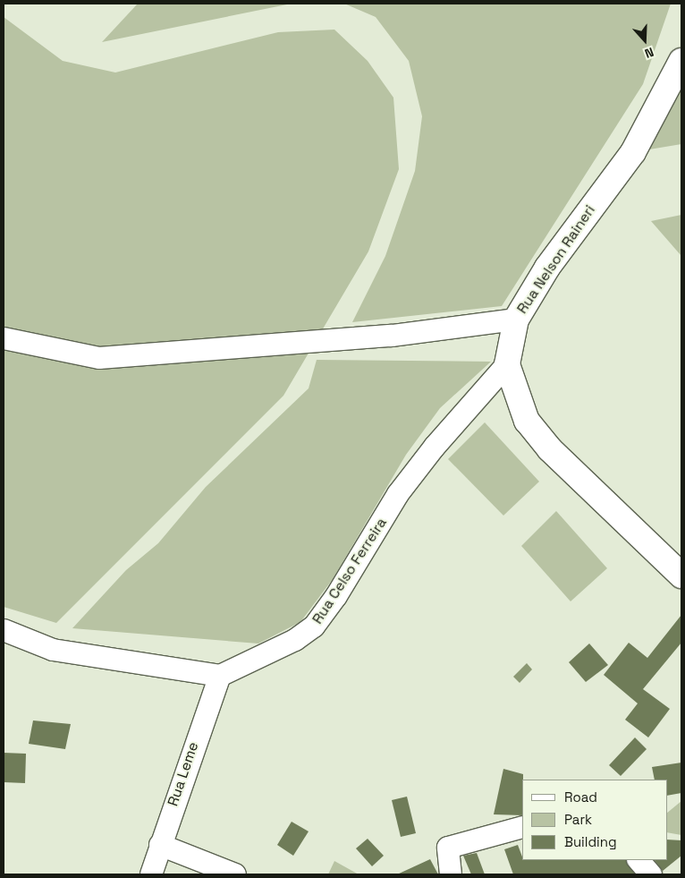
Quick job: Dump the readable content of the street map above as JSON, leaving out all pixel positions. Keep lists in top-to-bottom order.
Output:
{
  "streets": {
    "main road": ["Rua Nelson Raineri"],
    "street": ["Rua Celso Ferreira", "Rua Leme"]
  },
  "crossings": [
    ["Rua Nelson Raineri", "Rua Celso Ferreira"],
    ["Rua Celso Ferreira", "Rua Leme"]
  ],
  "legend": ["Road", "Park", "Building"],
  "north": "bottom"
}
